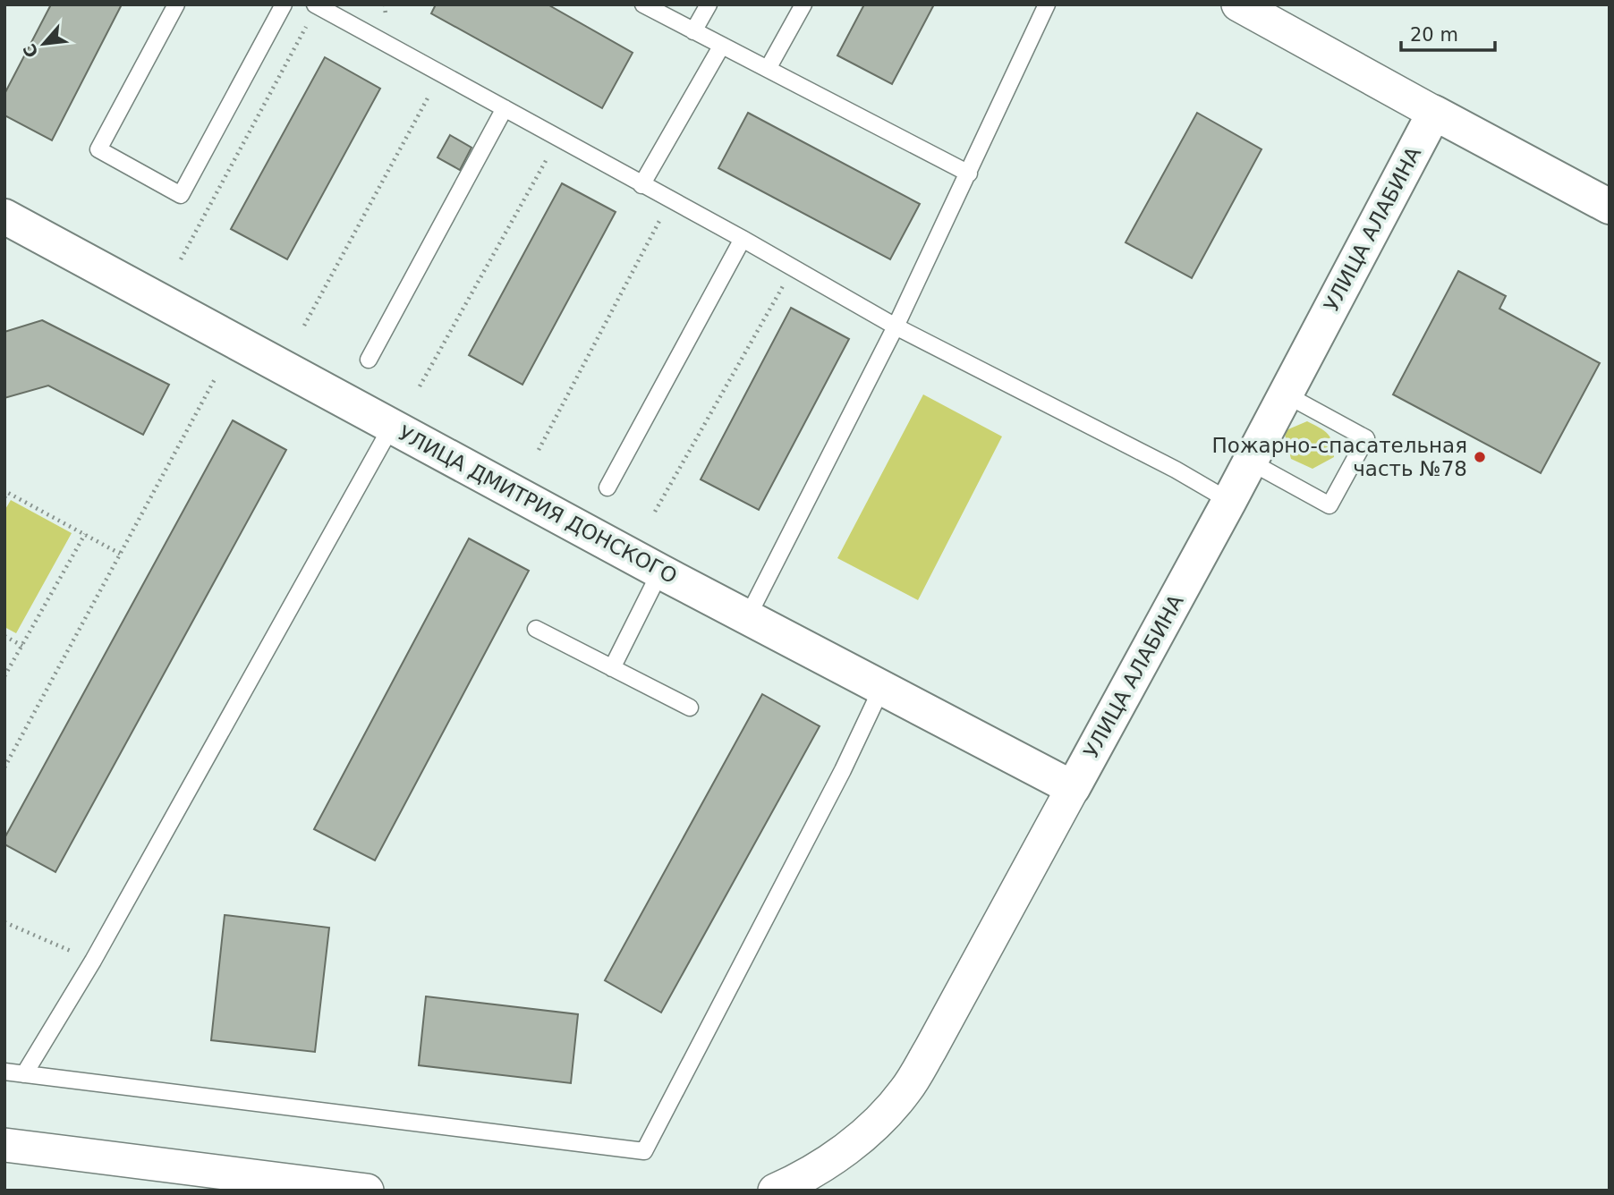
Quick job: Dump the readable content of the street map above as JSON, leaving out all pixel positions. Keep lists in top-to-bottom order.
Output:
{
  "streets": {
    "street": ["УЛИЦА АЛАБИНА", "УЛИЦА ДМИТРИЯ ДОНСКОГО"]
  },
  "crossings": [
    ["УЛИЦА АЛАБИНА", "УЛИЦА ДМИТРИЯ ДОНСКОГО"]
  ],
  "places": ["Пожарно-спасательная часть №78"],
  "scale_bar": "20 m",
  "north": "bottom left"
}
